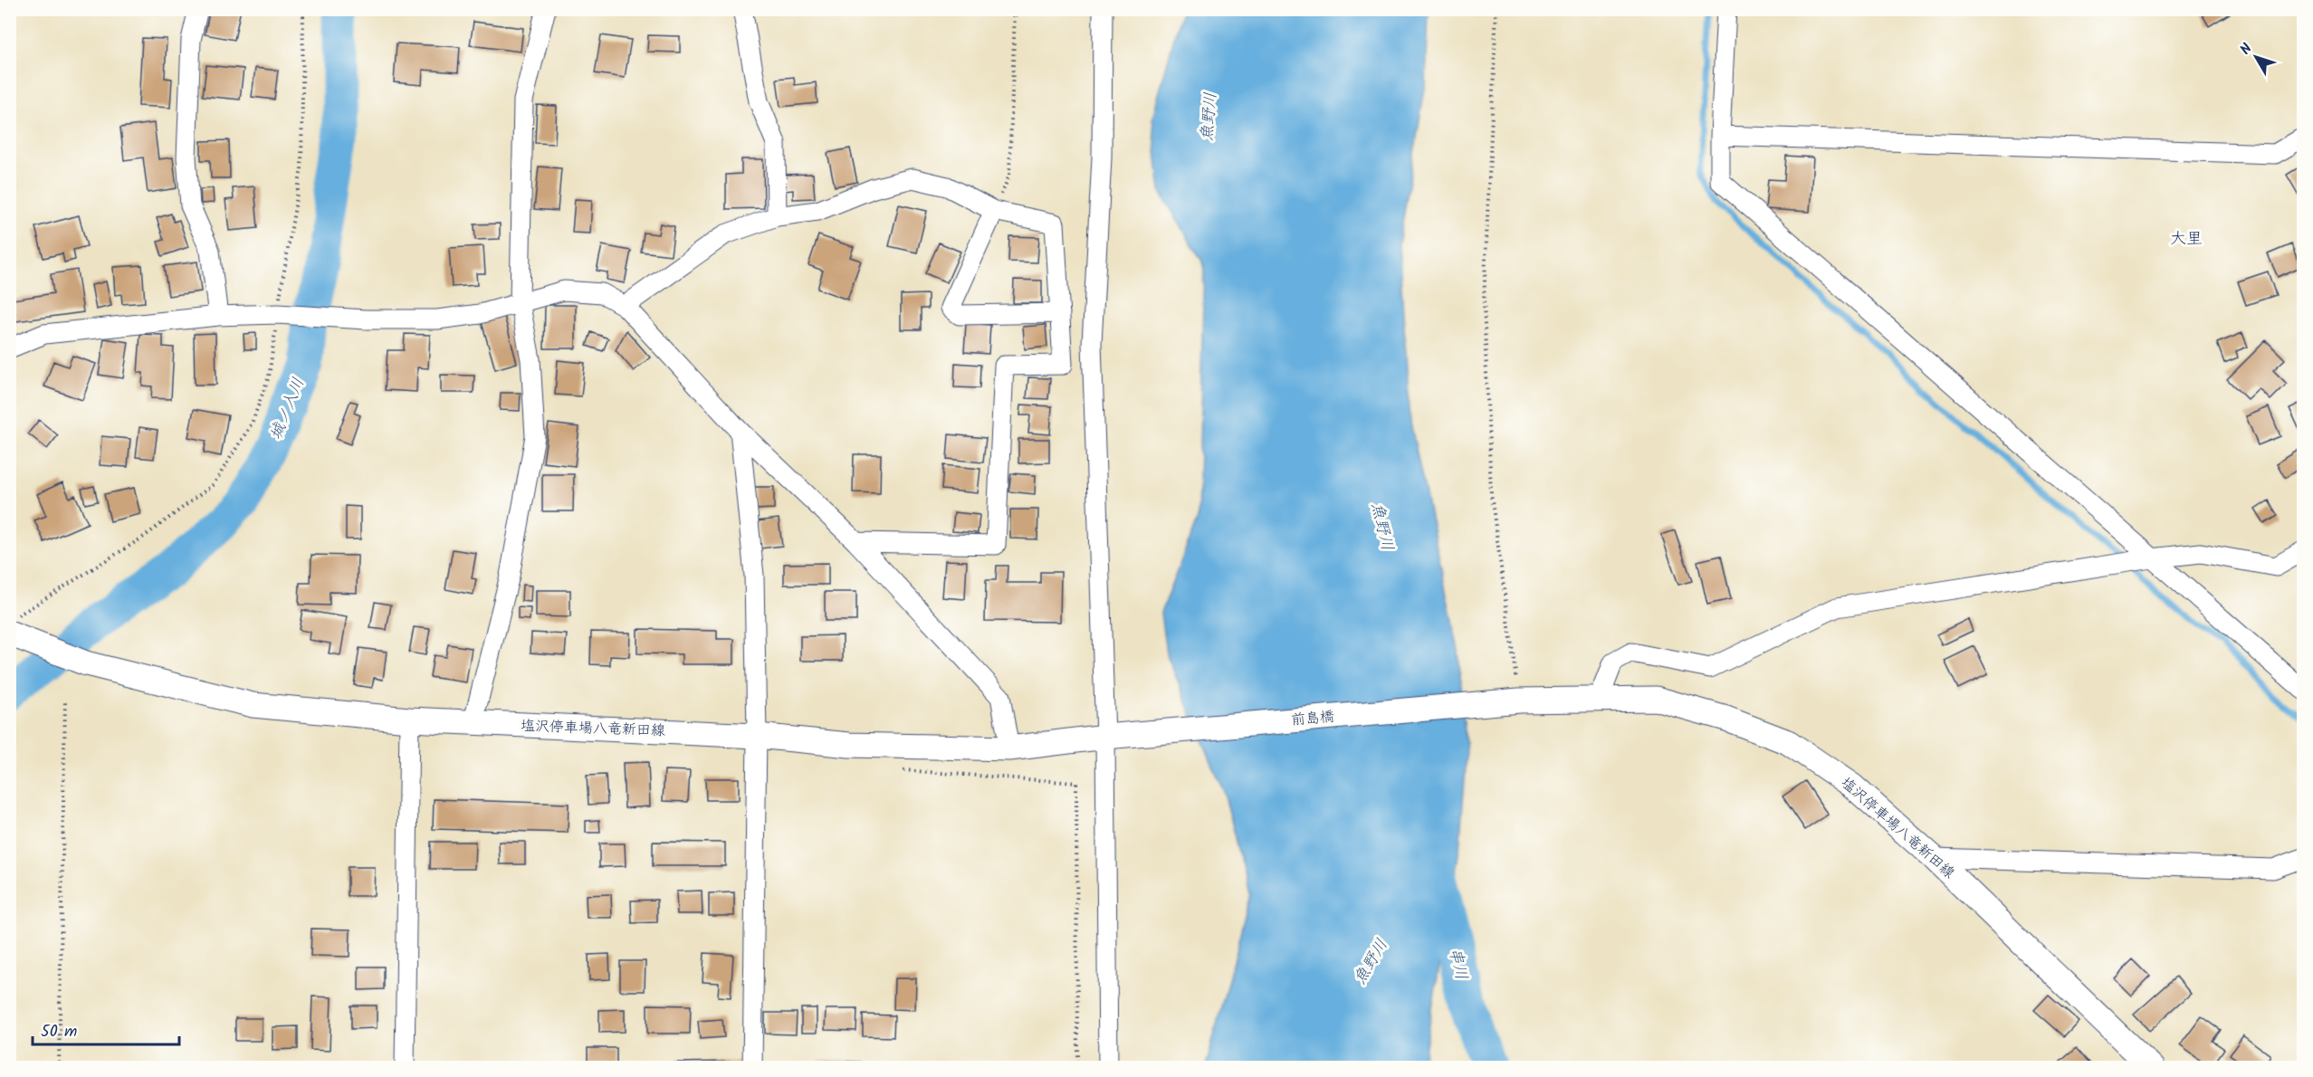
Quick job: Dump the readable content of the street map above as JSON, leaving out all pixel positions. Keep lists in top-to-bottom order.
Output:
{
  "streets": {
    "main road": ["前島橋", "塩沢停車場八竜新田線"]
  },
  "crossings": [
    ["前島橋", "塩沢停車場八竜新田線"]
  ],
  "districts": ["大里"],
  "water": ["魚野川", "城ノ入川", "串川"],
  "scale_bar": "50 m",
  "north": "top left"
}
